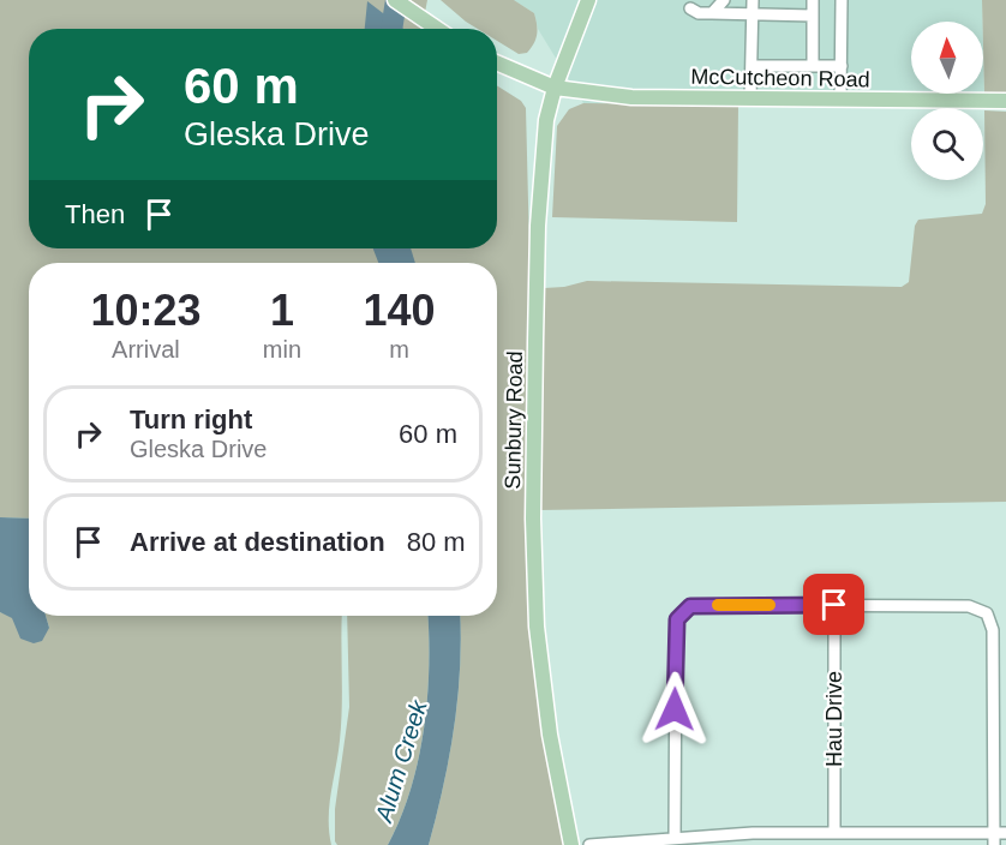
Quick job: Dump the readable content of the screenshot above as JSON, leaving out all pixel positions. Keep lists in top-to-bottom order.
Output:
{
  "streets": {
    "main road": ["McCutcheon Road", "Sunbury Road"],
    "street": ["Hau Drive"]
  },
  "crossings": [
    ["McCutcheon Road", "Sunbury Road"]
  ],
  "water": ["Alum Creek"],
  "north": "top",
  "page": {
    "turn": ["60 m", "Gleska Drive"],
    "then": "Then",
    "eta": [
      "10:23",
      "Arrival",
      "1",
      "min",
      "140",
      "m"
    ],
    "list": [
      {
        "name": "Turn right",
        "note": "Gleska Drive",
        "value": "60 m"
      },
      {
        "name": "Arrive at destination",
        "value": "80 m"
      }
    ]
  }
}
